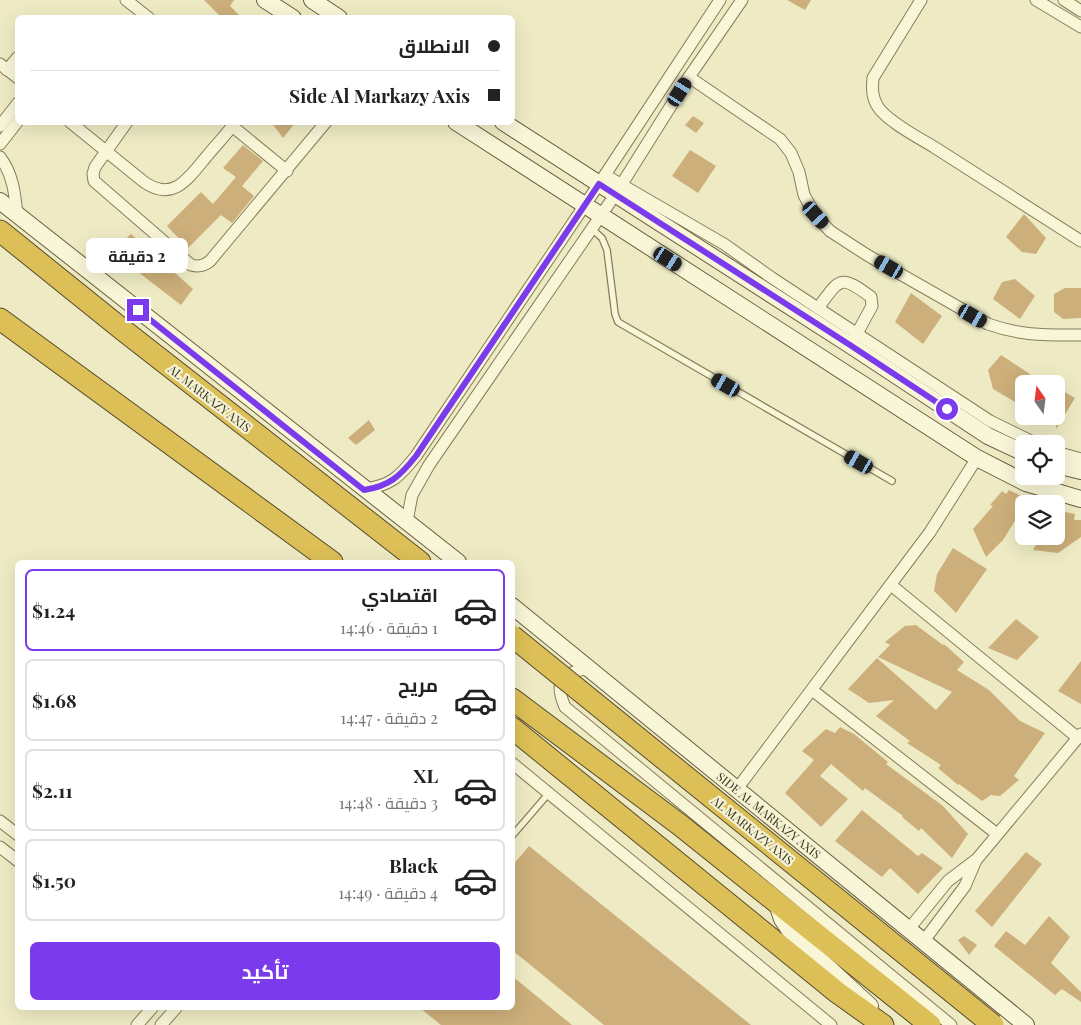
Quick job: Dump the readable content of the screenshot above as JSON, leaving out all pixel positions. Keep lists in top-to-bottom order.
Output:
{
  "streets": {
    "highway": ["AL MARKAZY AXIS"],
    "street": ["SIDE AL MARKAZY AXIS"]
  },
  "north": "top",
  "page": {
    "banner": ["الانطلاق", "Side Al Markazy Axis"],
    "bubble": "2 دقيقة",
    "list": [
      {
        "name": "اقتصادي",
        "note": "1 دقيقة · 14:46",
        "value": "$1.24"
      },
      {
        "name": "مريح",
        "note": "2 دقيقة · 14:47",
        "value": "$1.68"
      },
      {
        "name": "XL",
        "note": "3 دقيقة · 14:48",
        "value": "$2.11"
      },
      {
        "name": "Black",
        "note": "4 دقيقة · 14:49",
        "value": "$1.50"
      }
    ],
    "buttons": "تأكيد"
  }
}
